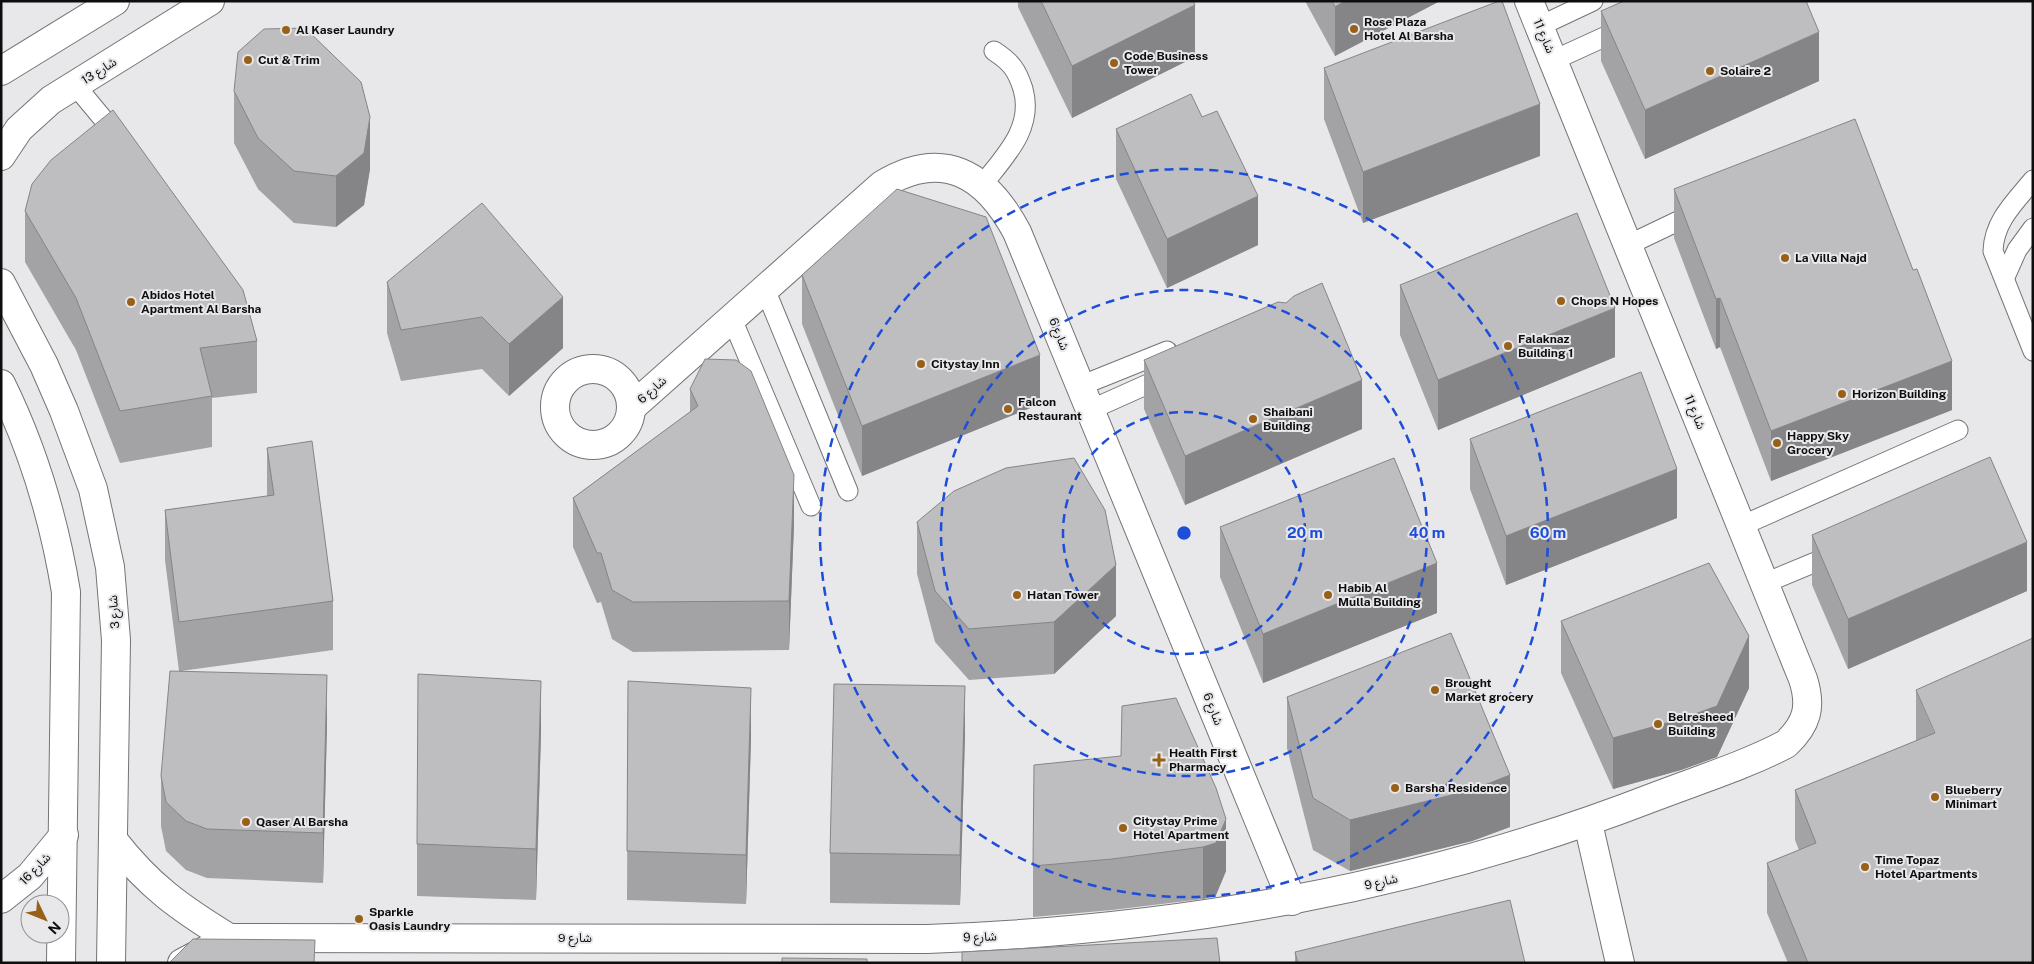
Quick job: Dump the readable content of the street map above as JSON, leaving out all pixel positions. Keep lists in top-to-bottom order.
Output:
{
  "streets": {
    "street": [
      "شارع 11",
      "شارع 13",
      "شارع 6",
      "شارع 3",
      "شارع 16",
      "شارع 9"
    ]
  },
  "crossings": [
    ["شارع 11", "شارع 9"],
    ["شارع 6", "شارع 9"]
  ],
  "places": {
    "other": [
      "Rose Plaza Hotel Al Barsha",
      "Al Kaser Laundry",
      "Cut & Trim",
      "Code Business Tower",
      "Solaire 2",
      "La Villa Najd",
      "Chops N Hopes",
      "Abidos Hotel Apartment Al Barsha",
      "Falaknaz Building 1",
      "Citystay Inn",
      "Horizon Building",
      "Falcon Restaurant",
      "Shaibani Building",
      "Happy Sky Grocery",
      "Hatan Tower",
      "Habib Al Mulla Building",
      "Brought Market grocery",
      "Belresheed Building",
      "Barsha Residence",
      "Blueberry Minimart",
      "Qaser Al Barsha",
      "Citystay Prime Hotel Apartment",
      "Time Topaz Hotel Apartments",
      "Sparkle Oasis Laundry"
    ],
    "health": ["Health First Pharmacy"]
  },
  "north": "bottom right",
  "rings": ["20 m", "40 m", "60 m"]
}
